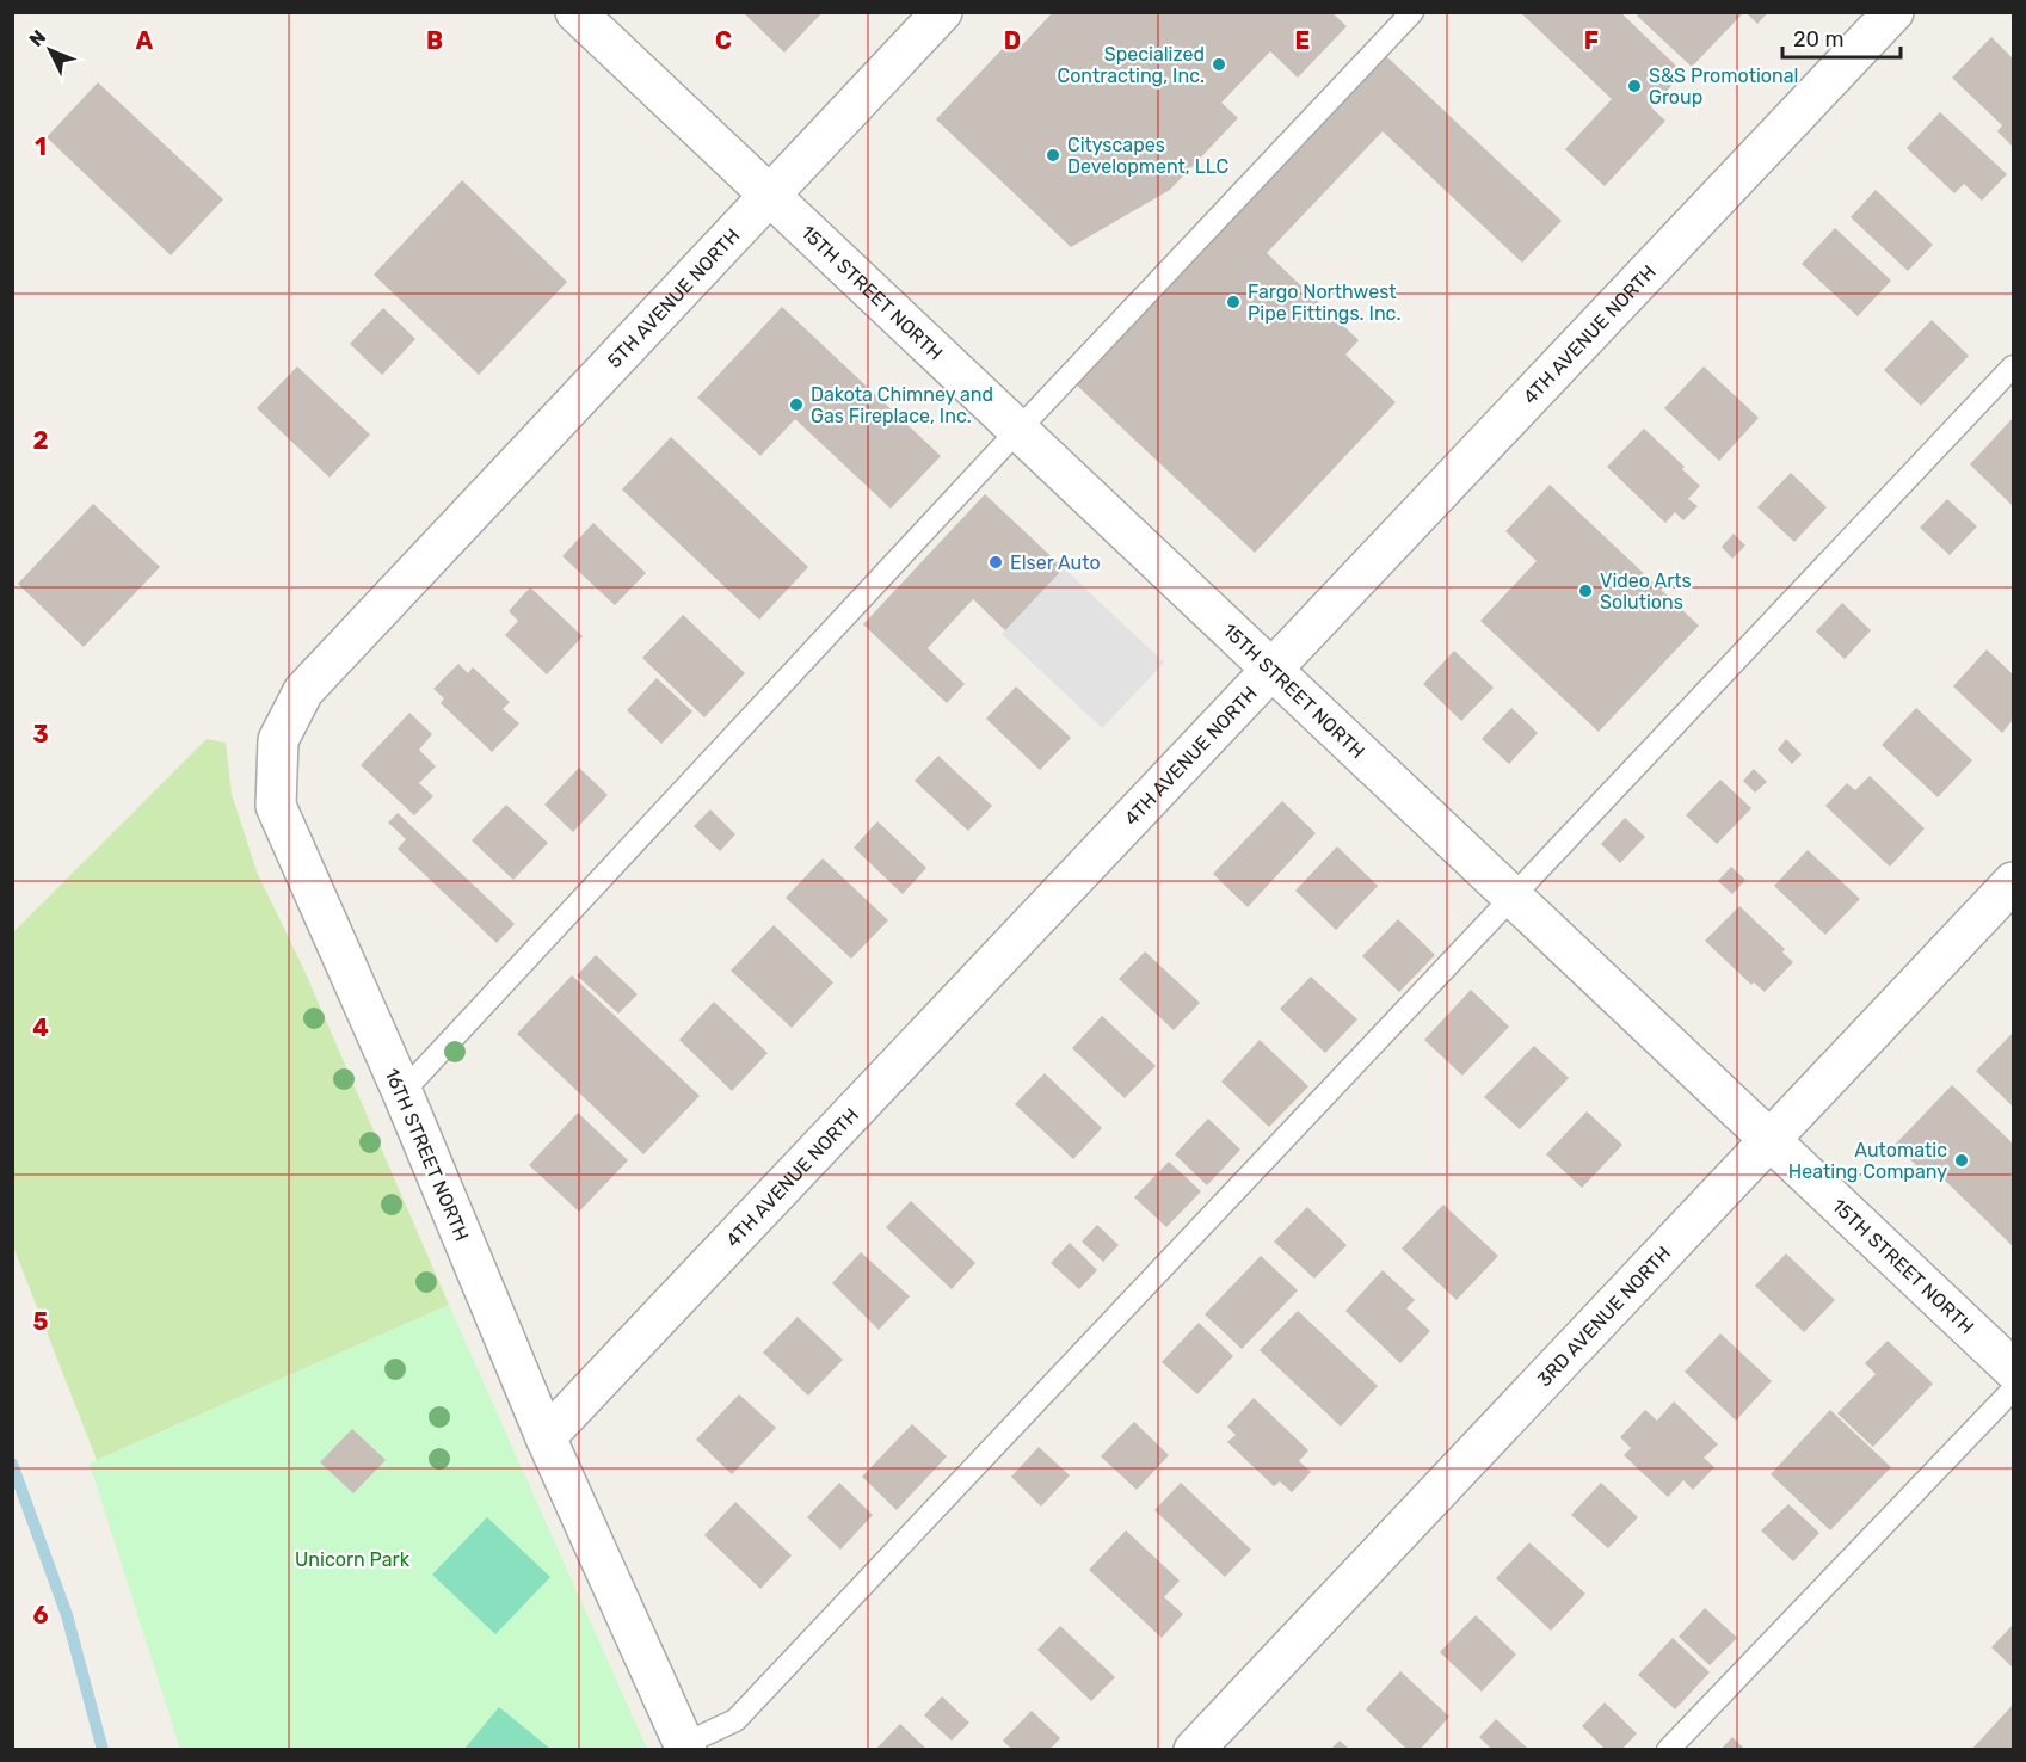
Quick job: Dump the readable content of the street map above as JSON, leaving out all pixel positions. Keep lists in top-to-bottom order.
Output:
{
  "streets": {
    "street": [
      "15TH STREET NORTH",
      "5TH AVENUE NORTH",
      "4TH AVENUE NORTH",
      "16TH STREET NORTH",
      "3RD AVENUE NORTH"
    ]
  },
  "crossings": [
    ["15TH STREET NORTH", "5TH AVENUE NORTH"],
    ["15TH STREET NORTH", "4TH AVENUE NORTH"],
    ["15TH STREET NORTH", "3RD AVENUE NORTH"],
    ["5TH AVENUE NORTH", "16TH STREET NORTH"],
    ["4TH AVENUE NORTH", "16TH STREET NORTH"]
  ],
  "parks": ["Unicorn Park"],
  "places": [
    "Specialized Contracting, Inc.",
    "S&S Promotional Group",
    "Cityscapes Development, LLC",
    "Fargo Northwest Pipe Fittings. Inc.",
    "Dakota Chimney and Gas Fireplace, Inc.",
    "Elser Auto",
    "Video Arts Solutions",
    "Automatic Heating Company"
  ],
  "scale_bar": "20 m",
  "north": "top left",
  "grid": {
    "columns": [
      "A",
      "B",
      "C",
      "D",
      "E",
      "F"
    ],
    "rows": [
      "1",
      "2",
      "3",
      "4",
      "5",
      "6"
    ]
  }
}
